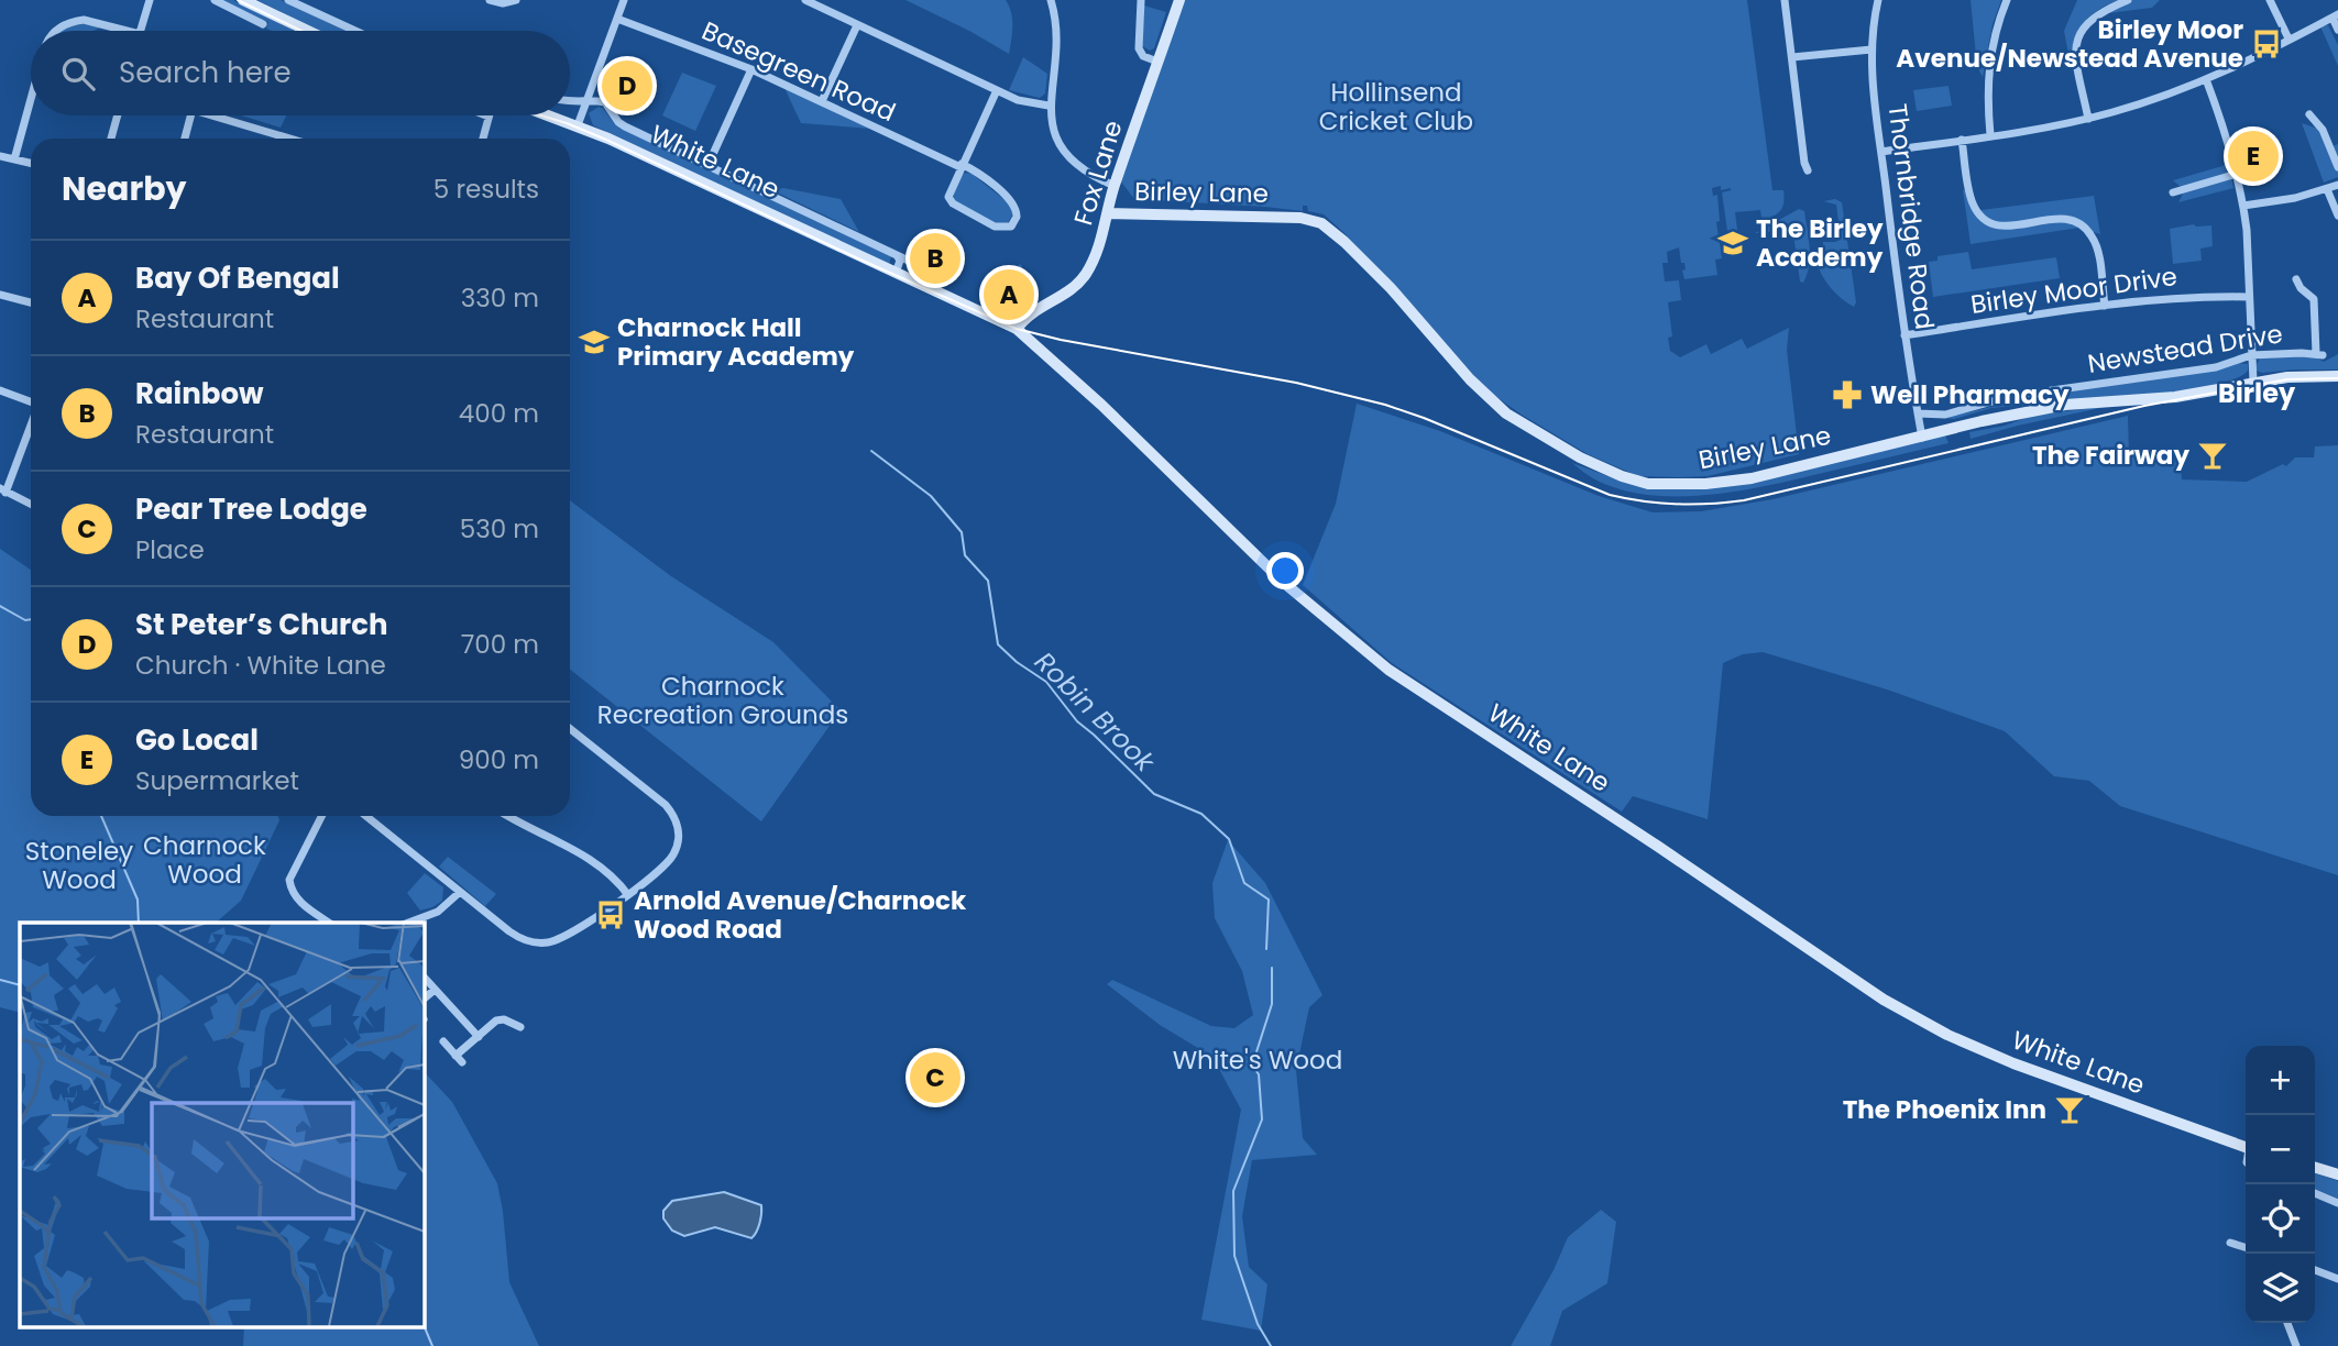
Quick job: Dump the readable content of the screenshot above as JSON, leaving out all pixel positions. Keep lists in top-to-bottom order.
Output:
{
  "streets": {
    "main road": ["White Lane", "Fox Lane", "Birley Lane"],
    "street": [
      "Basegreen Road",
      "Thornbridge Road",
      "Birley Moor Drive",
      "Newstead Drive"
    ]
  },
  "crossings": [
    ["White Lane", "Fox Lane"],
    ["Fox Lane", "Birley Lane"],
    ["Birley Lane", "Thornbridge Road"],
    ["Thornbridge Road", "Birley Moor Drive"],
    ["Thornbridge Road", "Newstead Drive"]
  ],
  "districts": ["Birley"],
  "water": ["Robin Brook"],
  "parks": [
    "Hollinsend Cricket Club",
    "Charnock Recreation Grounds",
    "Charnock Wood",
    "Stoneley Wood",
    "White's Wood"
  ],
  "places": {
    "bus stop": ["Birley Moor Avenue/Newstead Avenue", "Arnold Avenue/Charnock Wood Road"],
    "school or university": ["The Birley Academy", "Charnock Hall Primary Academy"],
    "pharmacy": ["Well Pharmacy"],
    "bar": ["The Fairway", "The Phoenix Inn"]
  },
  "page": {
    "search": "Search here",
    "pins": [
      "D",
      "E",
      "B",
      "A",
      "C"
    ],
    "heading": ["Nearby", "5 results"],
    "list": [
      {
        "mark": "A",
        "name": "Bay Of Bengal",
        "note": "Restaurant",
        "value": "330 m"
      },
      {
        "mark": "B",
        "name": "Rainbow",
        "note": "Restaurant",
        "value": "400 m"
      },
      {
        "mark": "C",
        "name": "Pear Tree Lodge",
        "note": "Place",
        "value": "530 m"
      },
      {
        "mark": "D",
        "name": "St Peter’s Church",
        "note": "Church · White Lane",
        "value": "700 m"
      },
      {
        "mark": "E",
        "name": "Go Local",
        "note": "Supermarket",
        "value": "900 m"
      }
    ],
    "map_buttons": ["+", "−"]
  }
}
